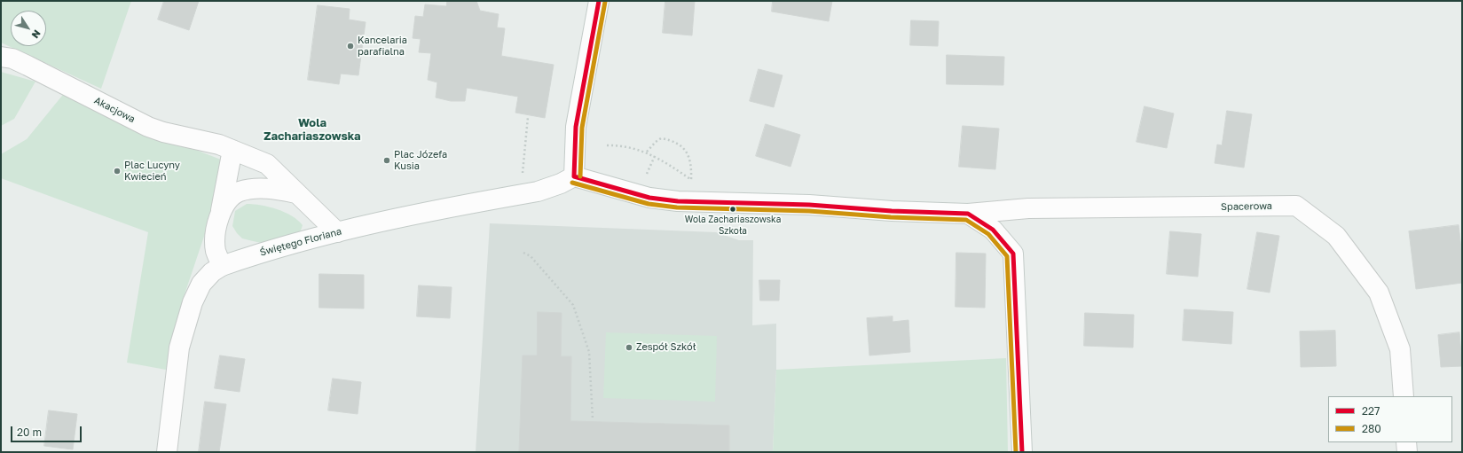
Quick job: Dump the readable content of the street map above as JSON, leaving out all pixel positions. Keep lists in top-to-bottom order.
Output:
{
  "streets": {
    "street": ["Akacjowa", "Spacerowa", "Świętego Floriana"]
  },
  "crossings": [
    ["Akacjowa", "Świętego Floriana"],
    ["Spacerowa", "Świętego Floriana"]
  ],
  "districts": ["Wola Zachariaszowska"],
  "places": [
    "Kancelaria parafialna",
    "Plac Józefa Kusia",
    "Plac Lucyny Kwiecień",
    "Wola Zachariaszowska Szkoła",
    "Zespół Szkół"
  ],
  "lines": ["transit line 227", "transit line 280"],
  "legend": ["227", "280"],
  "scale_bar": "20 m",
  "north": "bottom right"
}
